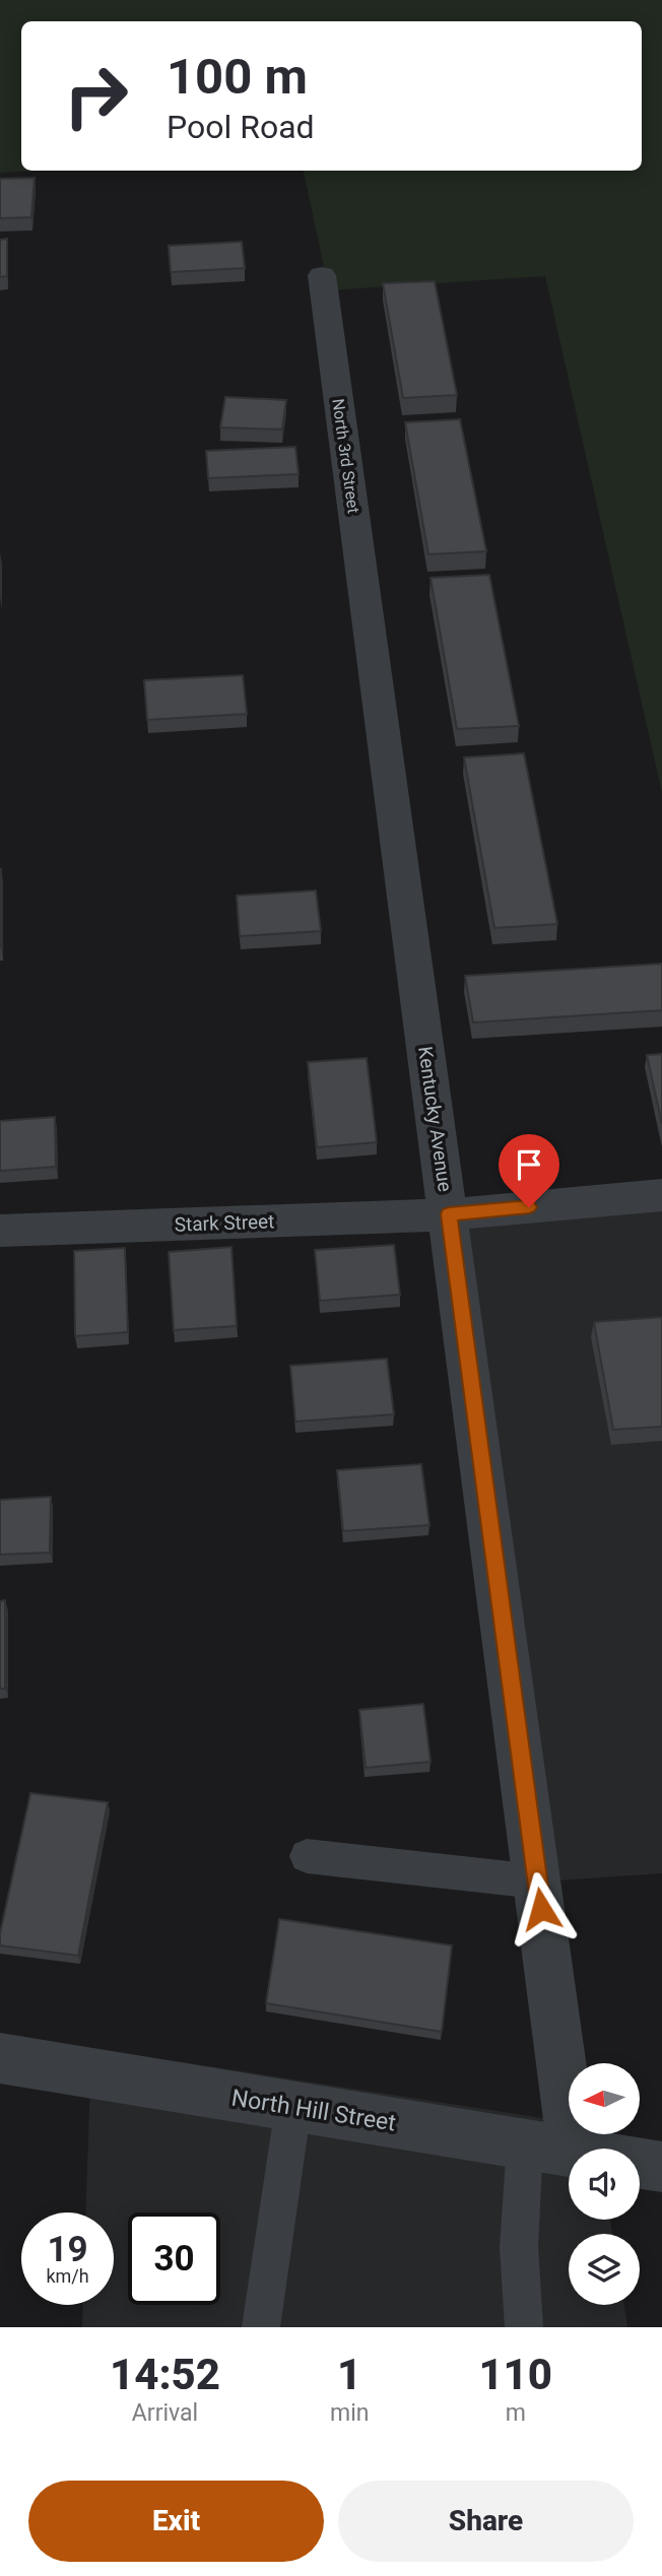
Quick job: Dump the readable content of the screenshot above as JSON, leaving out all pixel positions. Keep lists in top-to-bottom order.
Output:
{
  "streets": {
    "street": [
      "North 3rd Street",
      "Kentucky Avenue",
      "Stark Street",
      "North Hill Street"
    ]
  },
  "crossings": [
    ["North 3rd Street", "Kentucky Avenue"],
    ["Kentucky Avenue", "Stark Street"],
    ["Kentucky Avenue", "North Hill Street"]
  ],
  "north": "left",
  "page": {
    "turn": ["100 m", "Pool Road"],
    "speed": "19 km/h",
    "limit": "30",
    "eta": [
      "14:52",
      "Arrival",
      "1",
      "min",
      "110",
      "m"
    ],
    "buttons": ["Exit", "Share"]
  }
}
